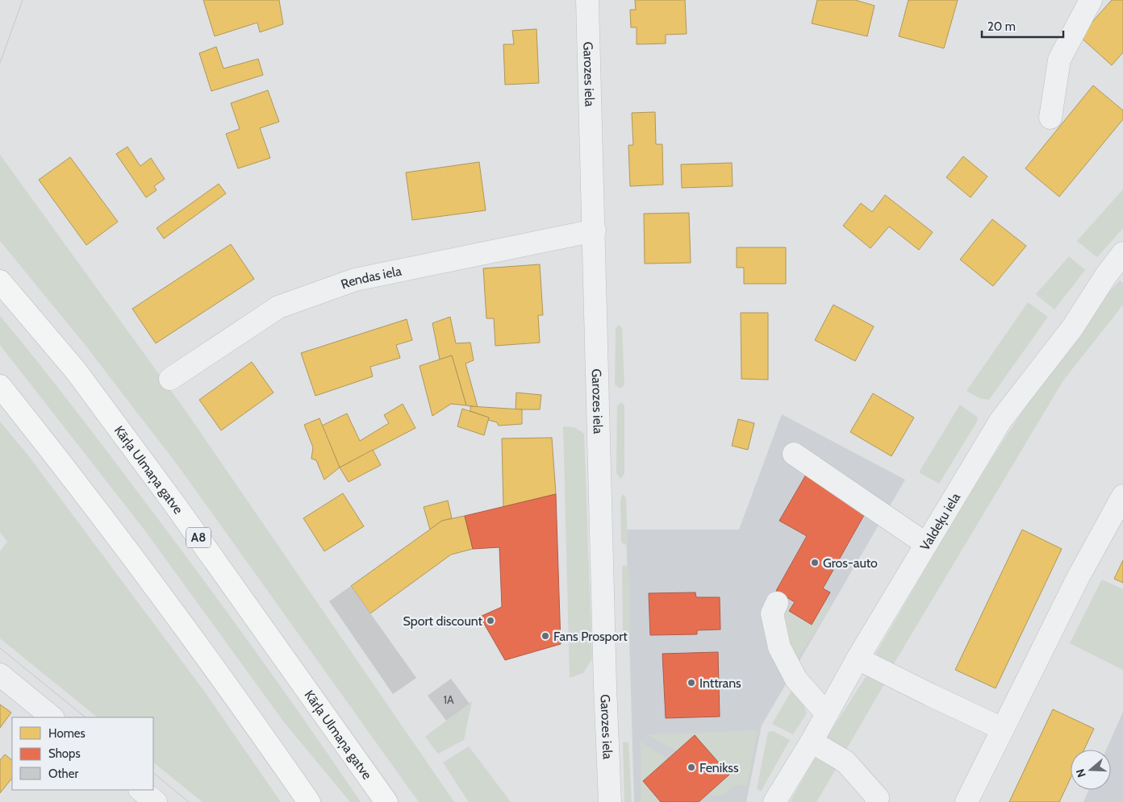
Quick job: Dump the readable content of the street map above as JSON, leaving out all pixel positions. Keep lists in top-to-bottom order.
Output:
{
  "streets": {
    "highway": ["Kārļa Ulmaņa gatve", "A8"],
    "street": ["Garozes iela", "Rendas iela", "Valdeķu iela"]
  },
  "crossings": [
    ["Garozes iela", "Rendas iela"]
  ],
  "places": [
    "Gros-auto",
    "Sport discount",
    "Fans Prosport",
    "Inttrans",
    "Fenikss"
  ],
  "house_numbers": ["1A"],
  "legend": ["Homes", "Shops", "Other"],
  "scale_bar": "20 m",
  "north": "left"
}
